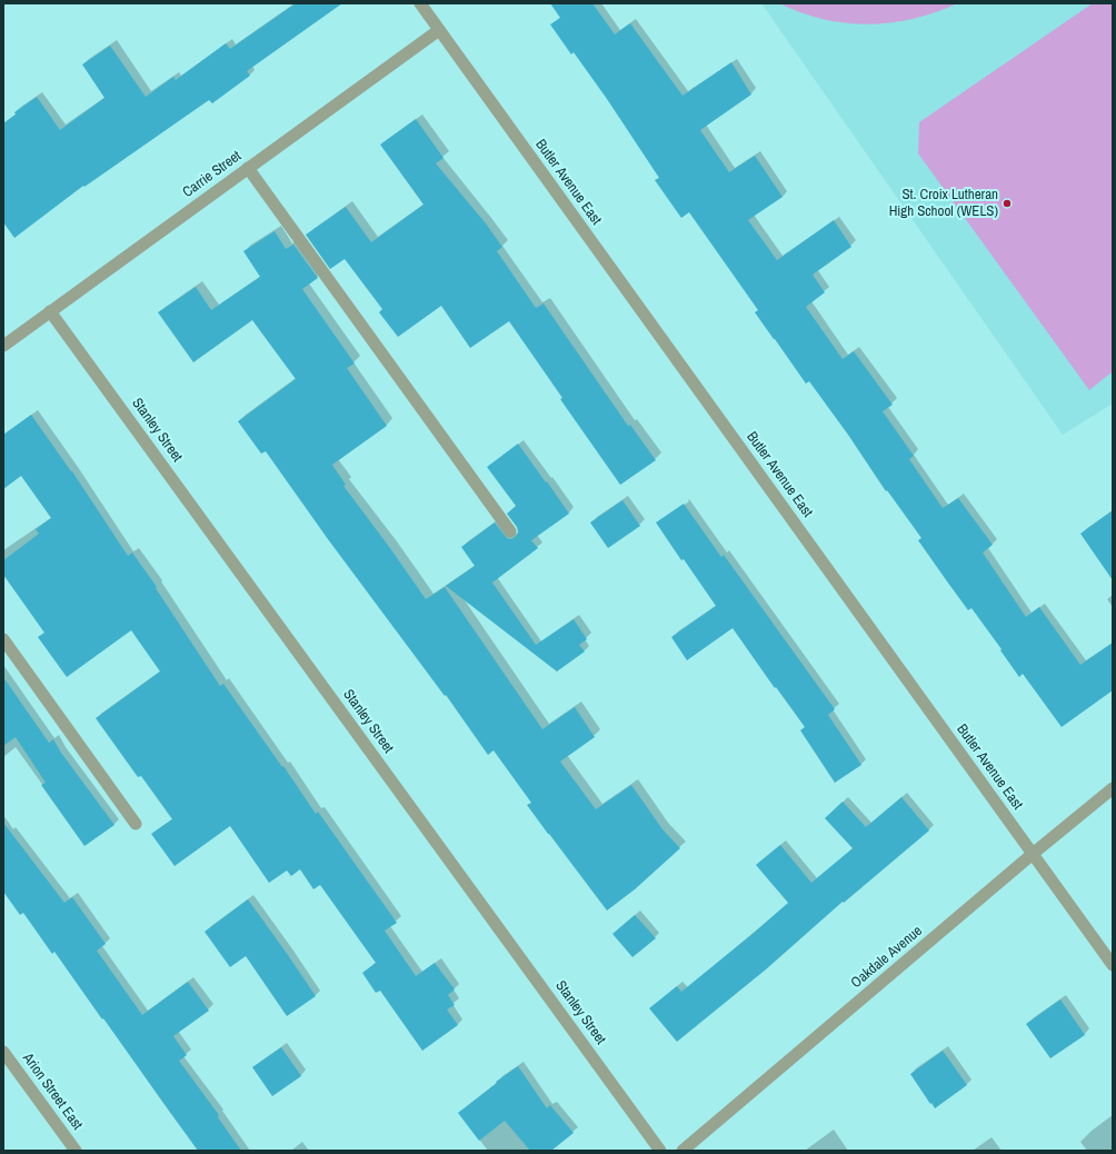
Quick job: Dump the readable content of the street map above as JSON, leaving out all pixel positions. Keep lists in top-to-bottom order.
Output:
{
  "streets": {
    "street": [
      "Carrie Street",
      "Butler Avenue East",
      "Stanley Street",
      "Oakdale Avenue",
      "Arion Street East"
    ]
  },
  "crossings": [
    ["Carrie Street", "Butler Avenue East"],
    ["Carrie Street", "Stanley Street"],
    ["Butler Avenue East", "Oakdale Avenue"]
  ],
  "places": ["St. Croix Lutheran High School (WELS)"]
}
